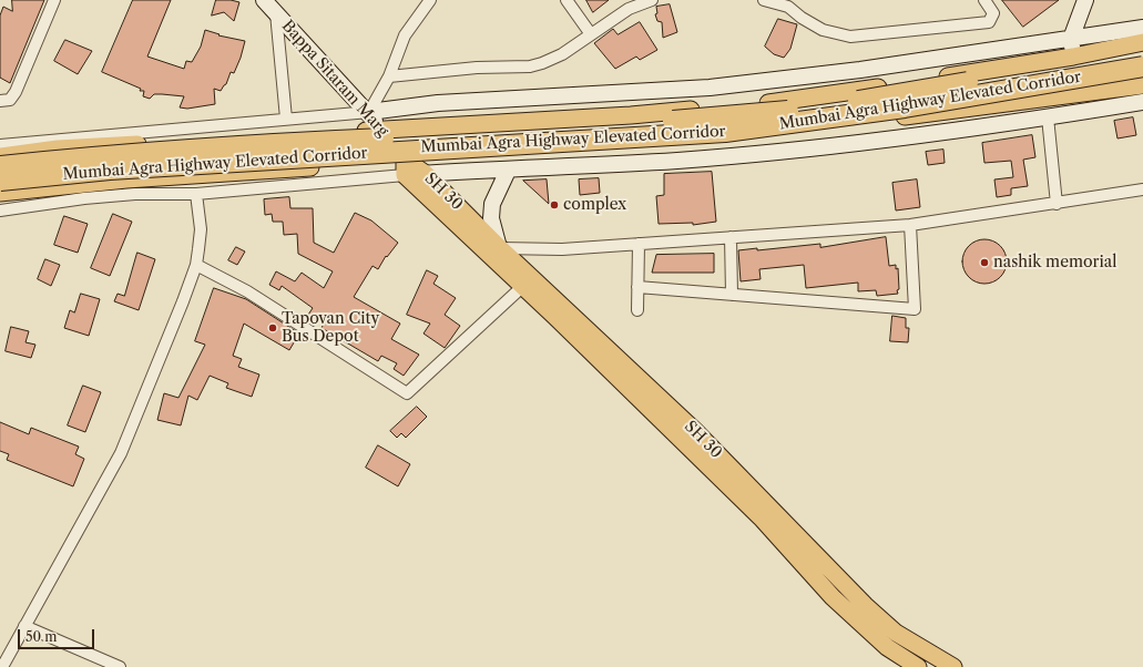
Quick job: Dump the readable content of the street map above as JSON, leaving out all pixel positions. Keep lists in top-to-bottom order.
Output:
{
  "streets": {
    "highway": ["Mumbai Agra Highway Elevated Corridor"],
    "main road": ["SH 30"],
    "street": ["Bappa Sitaram Marg"]
  },
  "crossings": [
    ["Bappa Sitaram Marg", "SH 30"]
  ],
  "places": ["complex", "nashik memorial", "Tapovan City Bus Depot"],
  "scale_bar": "50 m"
}
